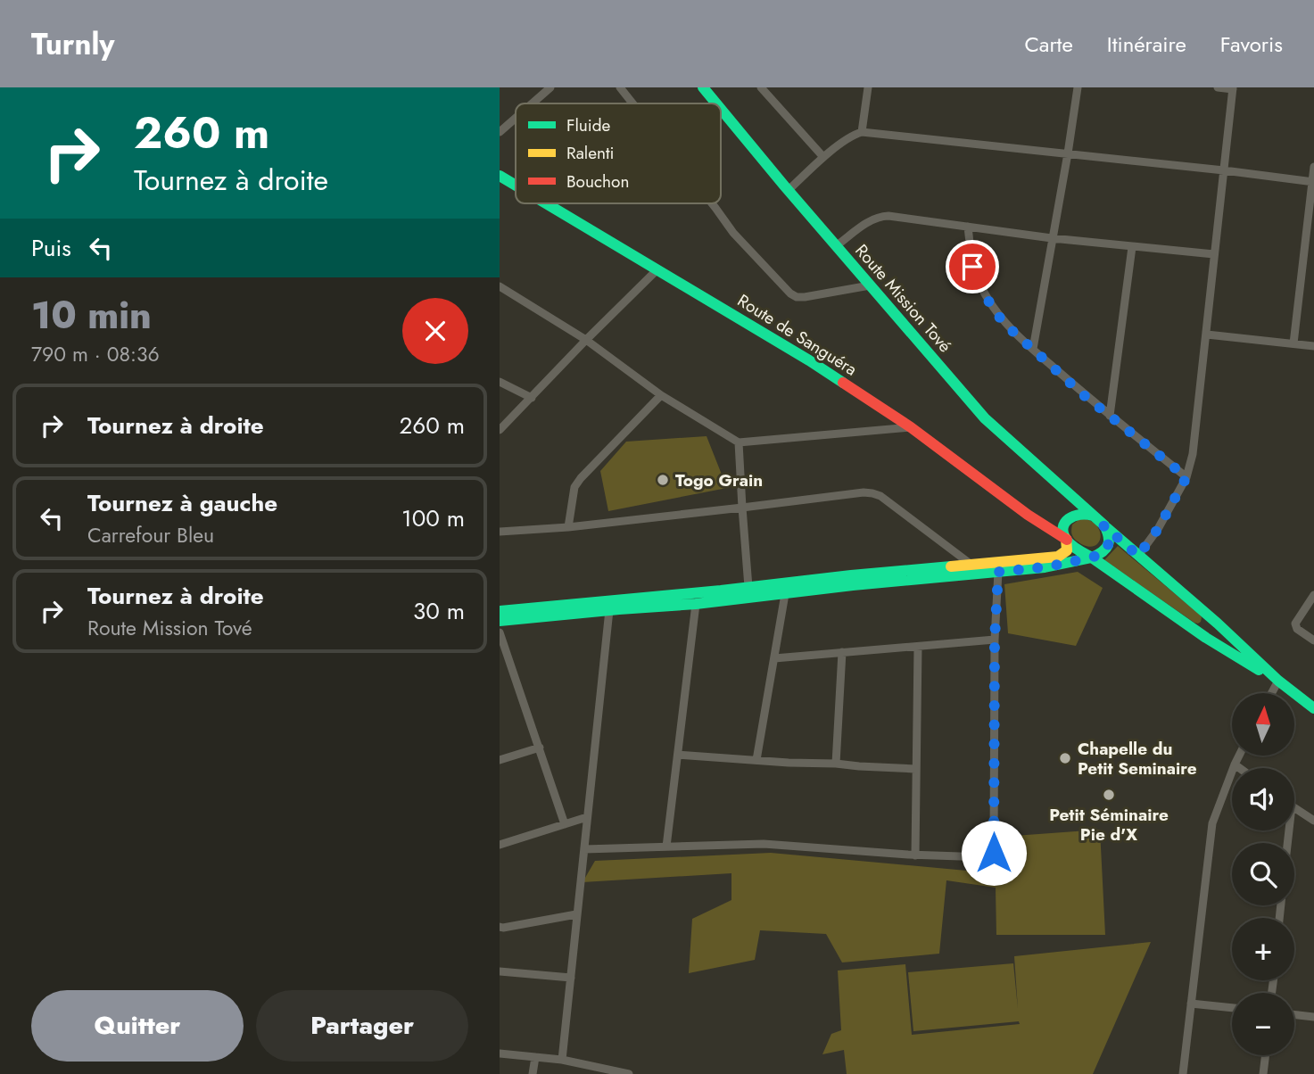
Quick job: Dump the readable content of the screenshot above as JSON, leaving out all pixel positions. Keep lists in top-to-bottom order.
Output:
{
  "streets": {
    "street": ["Route Mission Tové", "Route de Sanguéra"]
  },
  "crossings": [
    ["Route Mission Tové", "Route de Sanguéra"]
  ],
  "places": ["Togo Grain", "Chapelle du Petit Seminaire", "Petit Séminaire Pie d'X"],
  "legend": ["Fluide", "Ralenti", "Bouchon"],
  "north": "top",
  "page": {
    "header": "Turnly",
    "nav": ["Carte", "Itinéraire", "Favoris"],
    "turn": ["260 m", "Tournez à droite"],
    "then": "Puis",
    "heading": ["10 min", "790 m · 08:36"],
    "list": [
      {
        "name": "Tournez à droite",
        "value": "260 m"
      },
      {
        "name": "Tournez à gauche",
        "note": "Carrefour Bleu",
        "value": "100 m"
      },
      {
        "name": "Tournez à droite",
        "note": "Route Mission Tové",
        "value": "30 m"
      }
    ],
    "map_buttons": ["+", "−"],
    "buttons": ["Quitter", "Partager"]
  }
}
